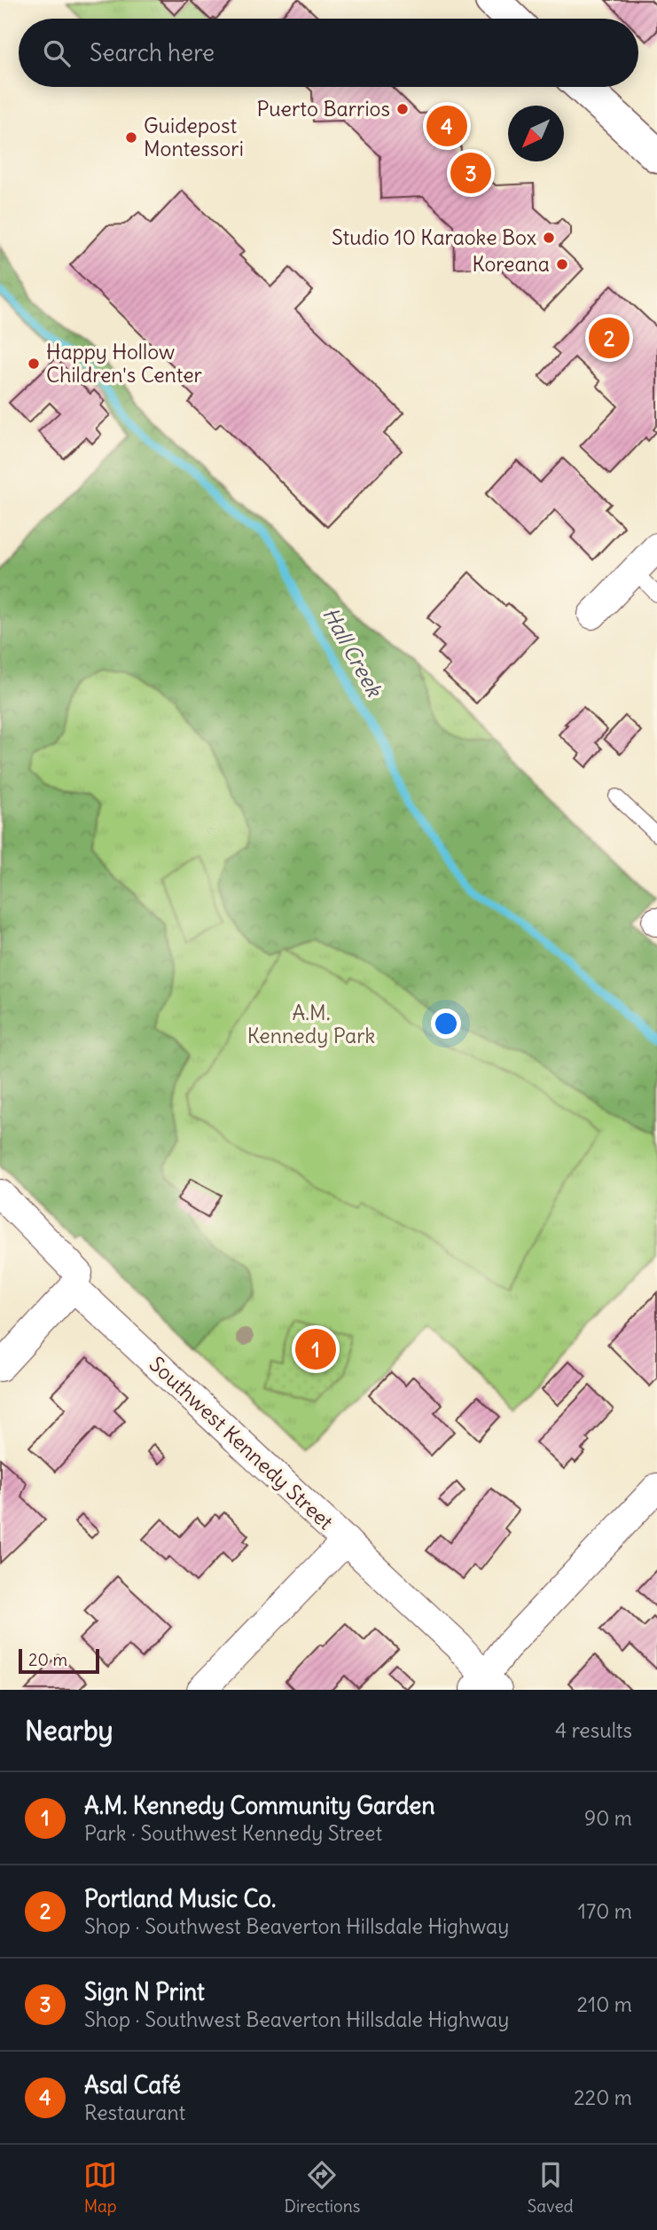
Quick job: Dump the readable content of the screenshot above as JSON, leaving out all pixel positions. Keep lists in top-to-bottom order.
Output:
{
  "streets": {
    "street": ["Southwest Kennedy Street"]
  },
  "water": ["Hall Creek"],
  "parks": ["A.M. Kennedy Park"],
  "places": [
    "Puerto Barrios",
    "Guidepost Montessori",
    "Studio 10 Karaoke Box",
    "Koreana",
    "Happy Hollow Children's Center"
  ],
  "scale_bar": "20 m",
  "north": "bottom left",
  "page": {
    "search": "Search here",
    "pins": [
      "4",
      "3",
      "2",
      "1"
    ],
    "scale": "20 m",
    "heading": ["Nearby", "4 results"],
    "list": [
      {
        "mark": "1",
        "name": "A.M. Kennedy Community Garden",
        "note": "Park · Southwest Kennedy Street",
        "value": "90 m"
      },
      {
        "mark": "2",
        "name": "Portland Music Co.",
        "note": "Shop · Southwest Beaverton Hillsdale Highway",
        "value": "170 m"
      },
      {
        "mark": "3",
        "name": "Sign N Print",
        "note": "Shop · Southwest Beaverton Hillsdale Highway",
        "value": "210 m"
      },
      {
        "mark": "4",
        "name": "Asal Café",
        "note": "Restaurant",
        "value": "220 m"
      }
    ],
    "nav": ["Map", "Directions", "Saved"]
  }
}
